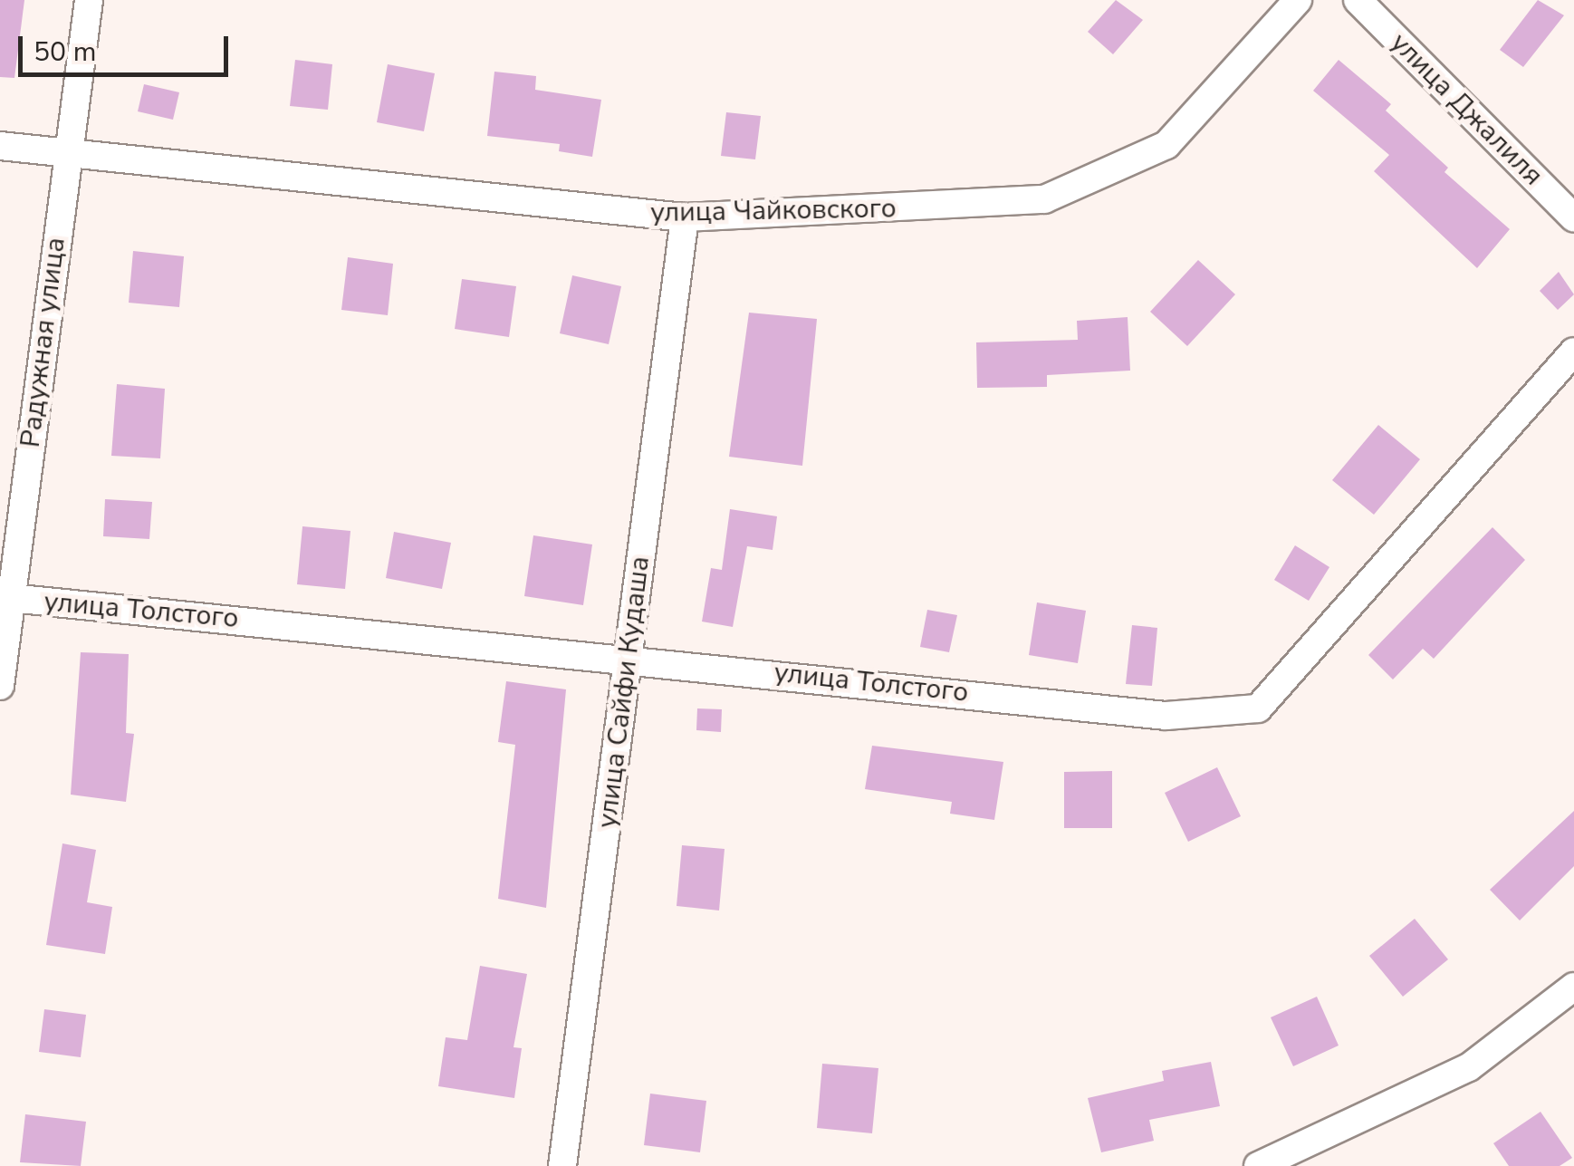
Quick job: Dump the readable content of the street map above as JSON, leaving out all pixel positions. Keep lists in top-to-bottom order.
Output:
{
  "streets": {
    "street": [
      "улица Джалиля",
      "улица Чайковского",
      "Радужная улица",
      "улица Толстого",
      "улица Сайфи Кудаша"
    ]
  },
  "crossings": [
    ["улица Чайковского", "Радужная улица"],
    ["улица Чайковского", "улица Сайфи Кудаша"],
    ["Радужная улица", "улица Толстого"],
    ["улица Толстого", "улица Сайфи Кудаша"]
  ],
  "scale_bar": "50 m"
}
